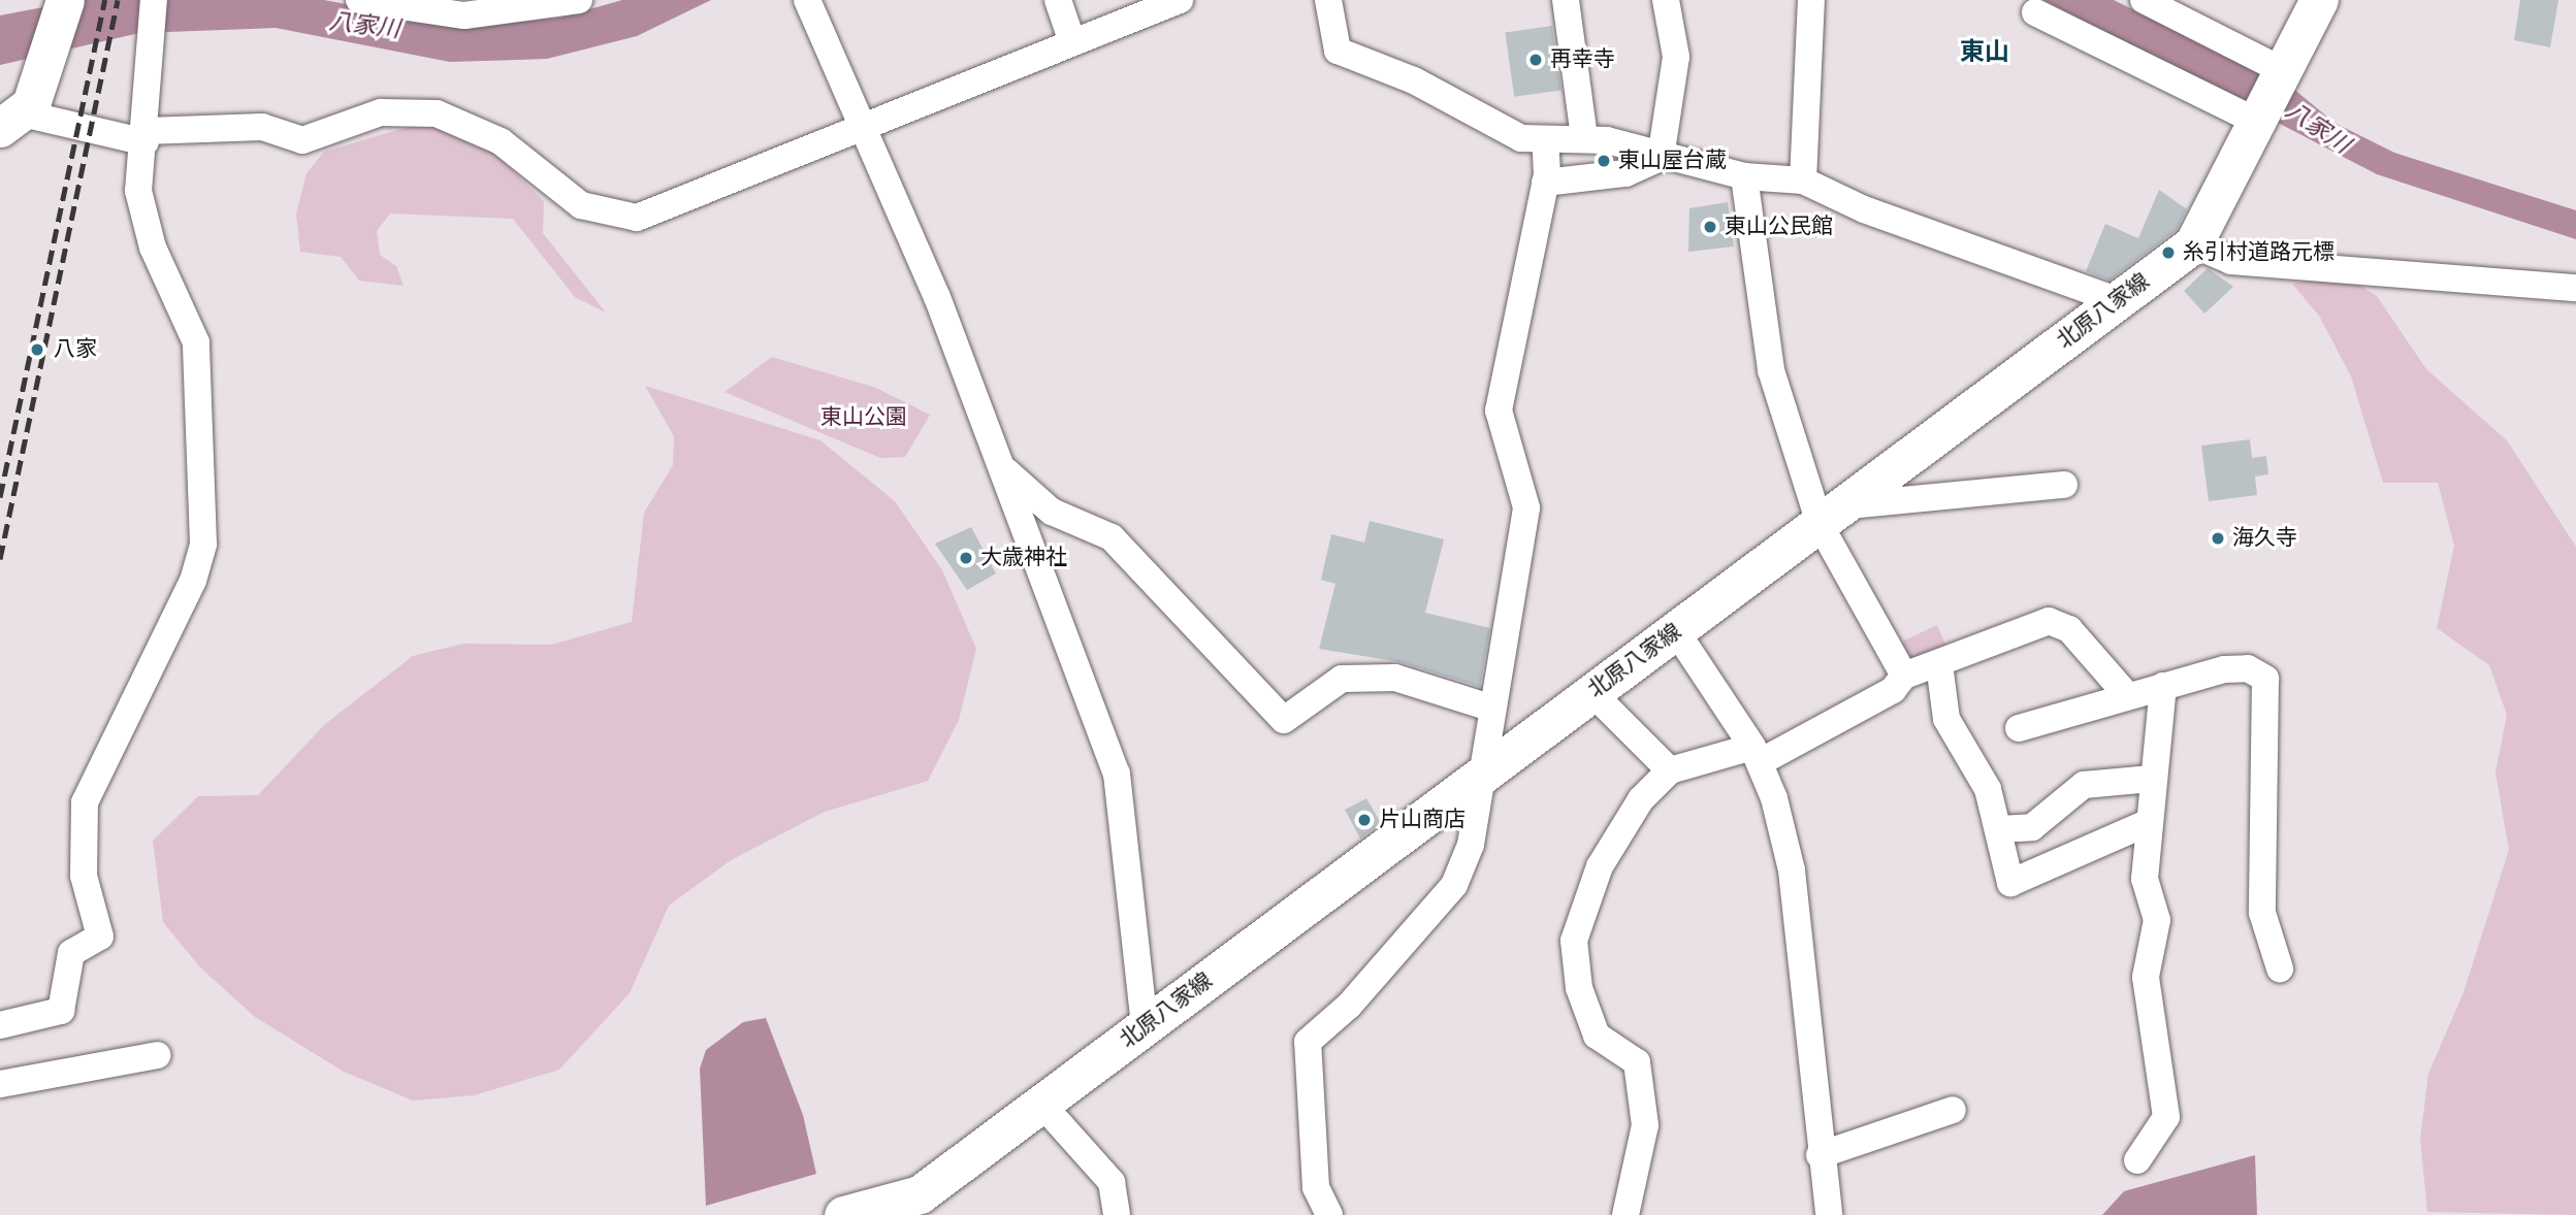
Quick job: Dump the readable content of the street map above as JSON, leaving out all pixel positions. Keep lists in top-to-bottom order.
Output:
{
  "streets": {
    "main road": ["北原八家線"]
  },
  "districts": ["東山"],
  "water": ["八家川"],
  "parks": ["東山公園"],
  "places": [
    "再幸寺",
    "東山屋台蔵",
    "東山公民館",
    "糸引村道路元標",
    "八家",
    "海久寺",
    "大歳神社",
    "片山商店"
  ]
}
